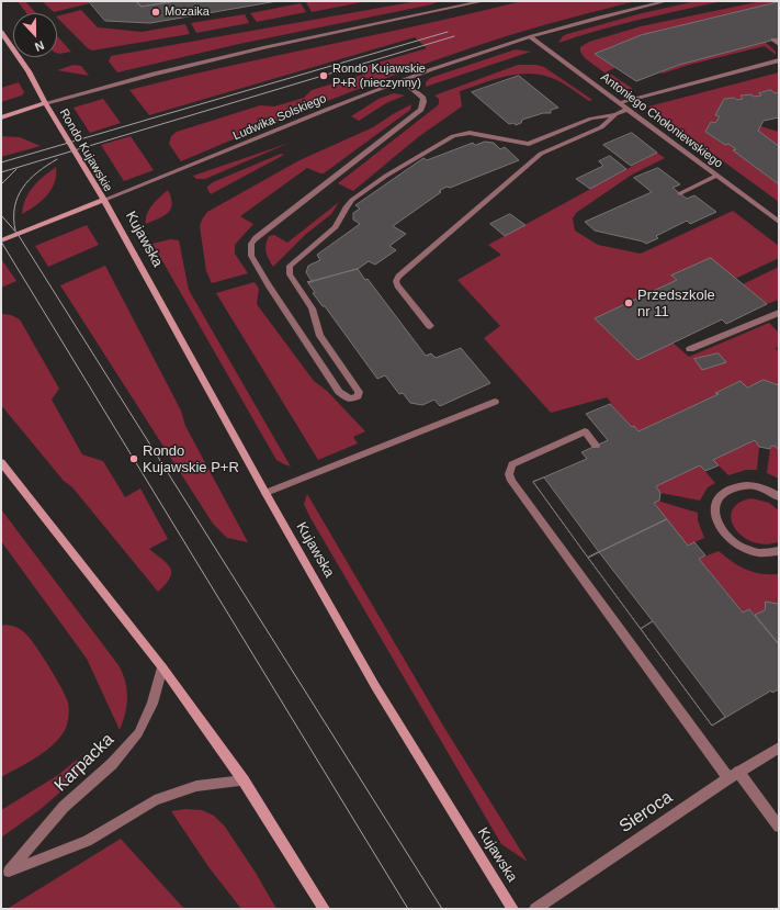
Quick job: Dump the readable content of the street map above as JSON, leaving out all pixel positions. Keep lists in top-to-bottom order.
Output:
{
  "streets": {
    "main road": ["Rondo Kujawskie", "Kujawska"],
    "street": [
      "Ludwika Solskiego",
      "Antoniego Chołoniewskiego",
      "Karpacka",
      "Sieroca"
    ]
  },
  "crossings": [
    ["Ludwika Solskiego", "Antoniego Chołoniewskiego"],
    ["Ludwika Solskiego", "Rondo Kujawskie"],
    ["Ludwika Solskiego", "Kujawska"],
    ["Rondo Kujawskie", "Kujawska"]
  ],
  "places": [
    "Mozaika",
    "Rondo Kujawskie P+R (nieczynny)",
    "Przedszkole nr 11",
    "Rondo Kujawskie P+R"
  ],
  "north": "bottom"
}
